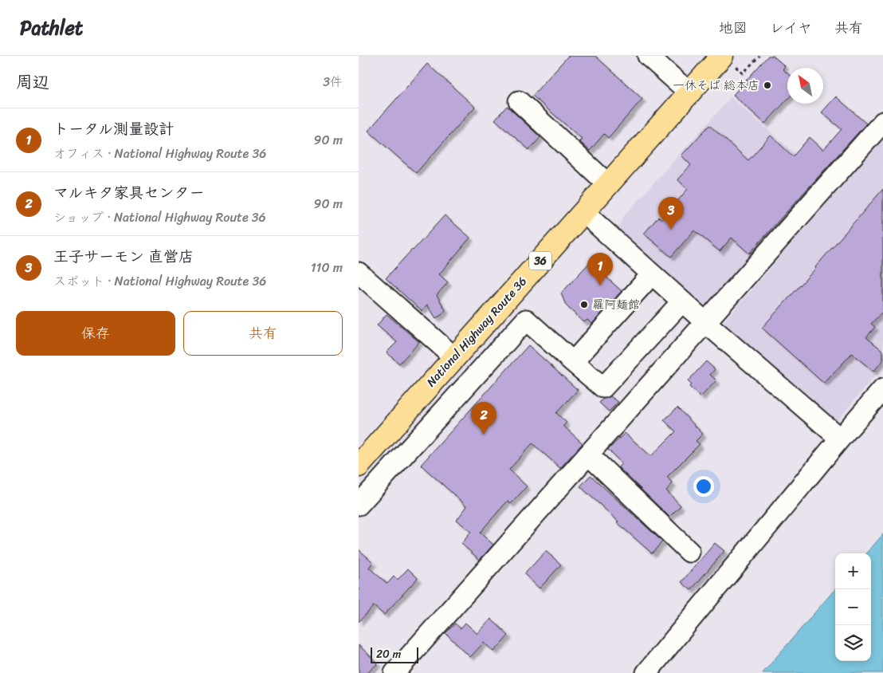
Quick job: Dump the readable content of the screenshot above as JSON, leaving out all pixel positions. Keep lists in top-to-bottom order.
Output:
{
  "streets": {
    "highway": ["36", "National Highway Route 36"]
  },
  "places": ["一休そば 総本店", "羅阿麺館"],
  "scale_bar": "20 m",
  "north": "top left",
  "page": {
    "header": "Pathlet",
    "nav": ["地図", "レイヤ", "共有"],
    "heading": ["周辺", "3件"],
    "list": [
      {
        "mark": "1",
        "name": "トータル測量設計",
        "note": "オフィス · National Highway Route 36",
        "value": "90 m"
      },
      {
        "mark": "2",
        "name": "マルキタ家具センター",
        "note": "ショップ · National Highway Route 36",
        "value": "90 m"
      },
      {
        "mark": "3",
        "name": "王子サーモン 直営店",
        "note": "スポット · National Highway Route 36",
        "value": "110 m"
      }
    ],
    "pins": ["3", "1", "2"],
    "buttons": ["保存", "共有"],
    "map_buttons": ["+", "−"],
    "scale": "20 m"
  }
}
